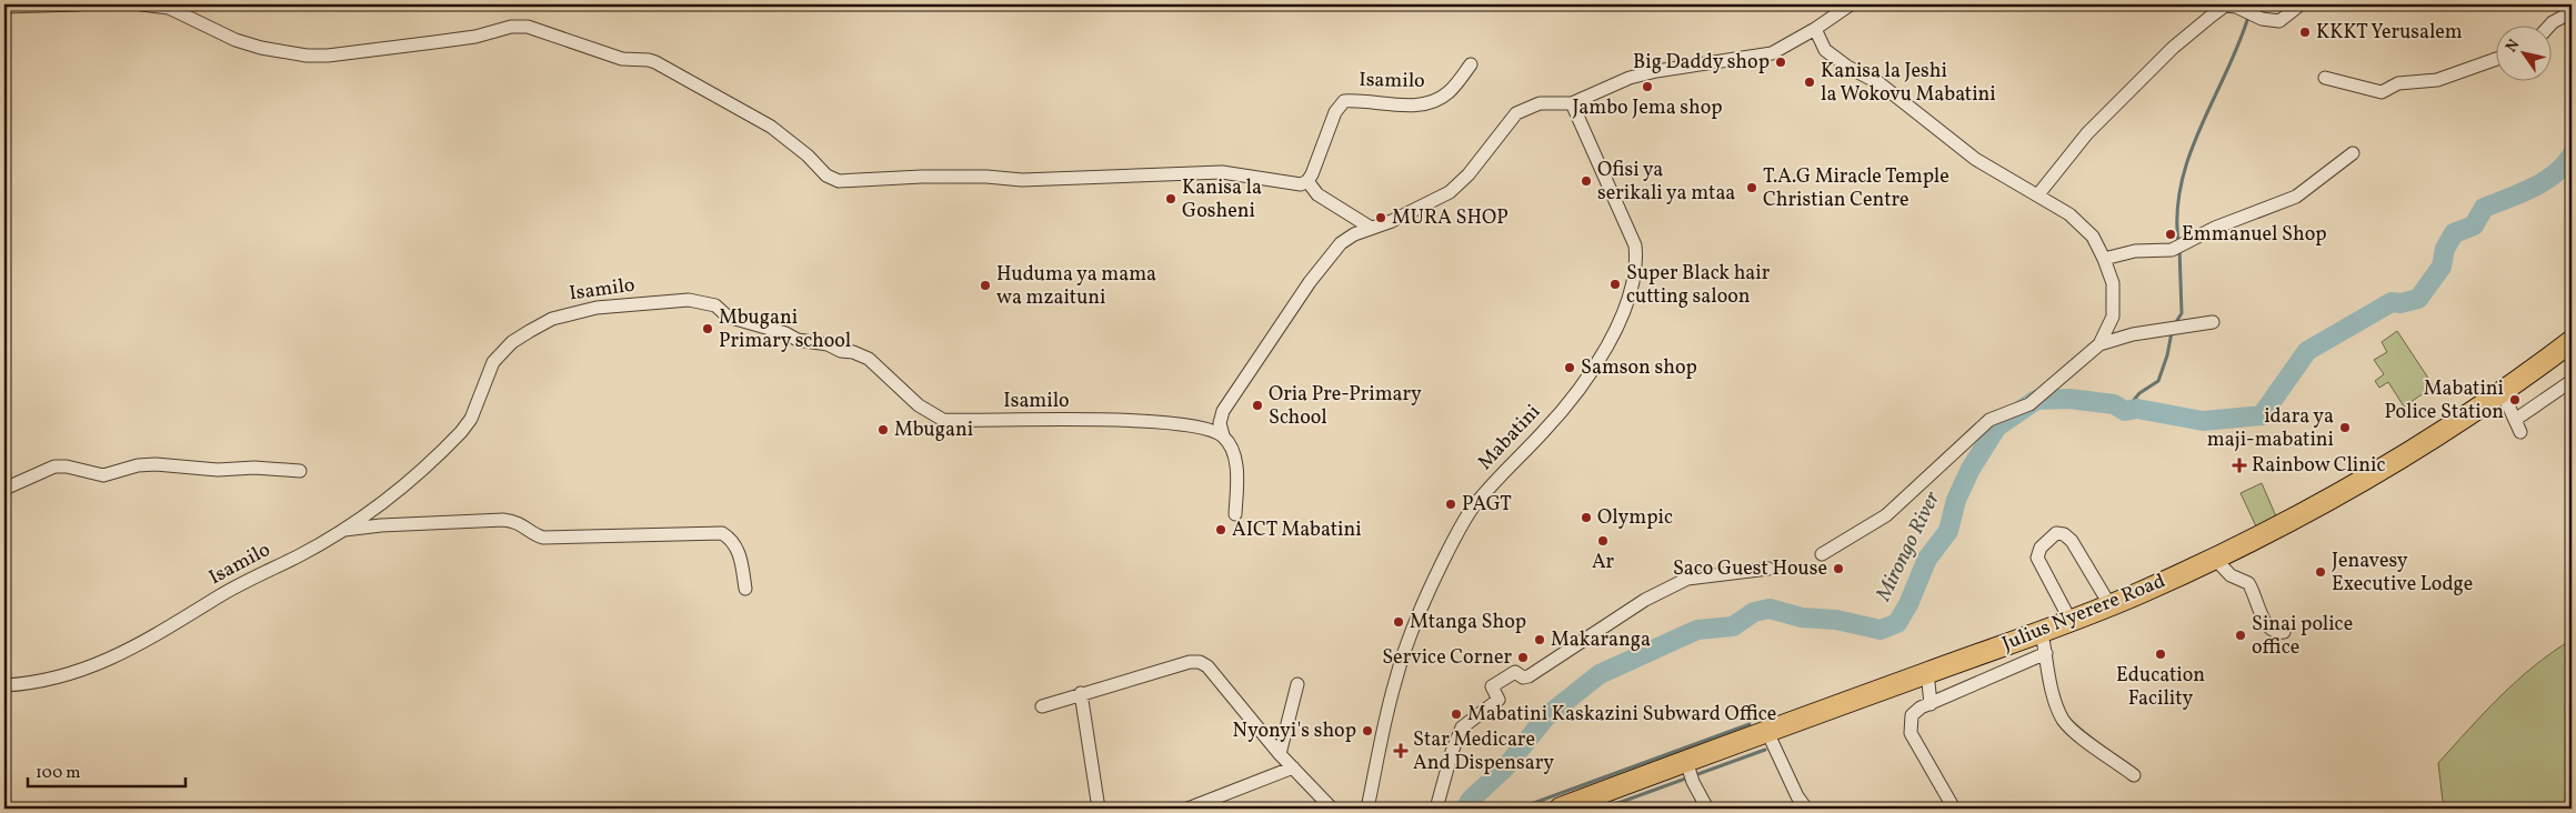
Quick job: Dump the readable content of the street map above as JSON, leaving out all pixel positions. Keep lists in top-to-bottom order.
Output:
{
  "streets": {
    "highway": ["Julius Nyerere Road"],
    "street": ["Isamilo", "Mabatini"]
  },
  "water": ["Mirongo River"],
  "places": {
    "other": [
      "KKKT Yerusalem",
      "Big Daddy shop",
      "Kanisa la Jeshi la Wokovu Mabatini",
      "Jambo Jema shop",
      "Ofisi ya serikali ya mtaa",
      "T.A.G Miracle Temple Christian Centre",
      "Kanisa la Gosheni",
      "MURA SHOP",
      "Emmanuel Shop",
      "Super Black hair cutting saloon",
      "Huduma ya mama wa mzaituni",
      "Mbugani Primary school",
      "Samson shop",
      "Mabatini Police Station",
      "Oria Pre-Primary School",
      "idara ya maji-mabatini",
      "Mbugani",
      "PAGT",
      "Olympic",
      "AICT Mabatini",
      "Ar",
      "Saco Guest House",
      "Jenavesy Executive Lodge",
      "Mtanga Shop",
      "Sinai police office",
      "Makaranga",
      "Education Facility",
      "Service Corner",
      "Mabatini Kaskazini Subward Office",
      "Nyonyi's shop"
    ],
    "health": ["Rainbow Clinic", "Star Medicare And Dispensary"]
  },
  "scale_bar": "100 m",
  "north": "top left"
}
